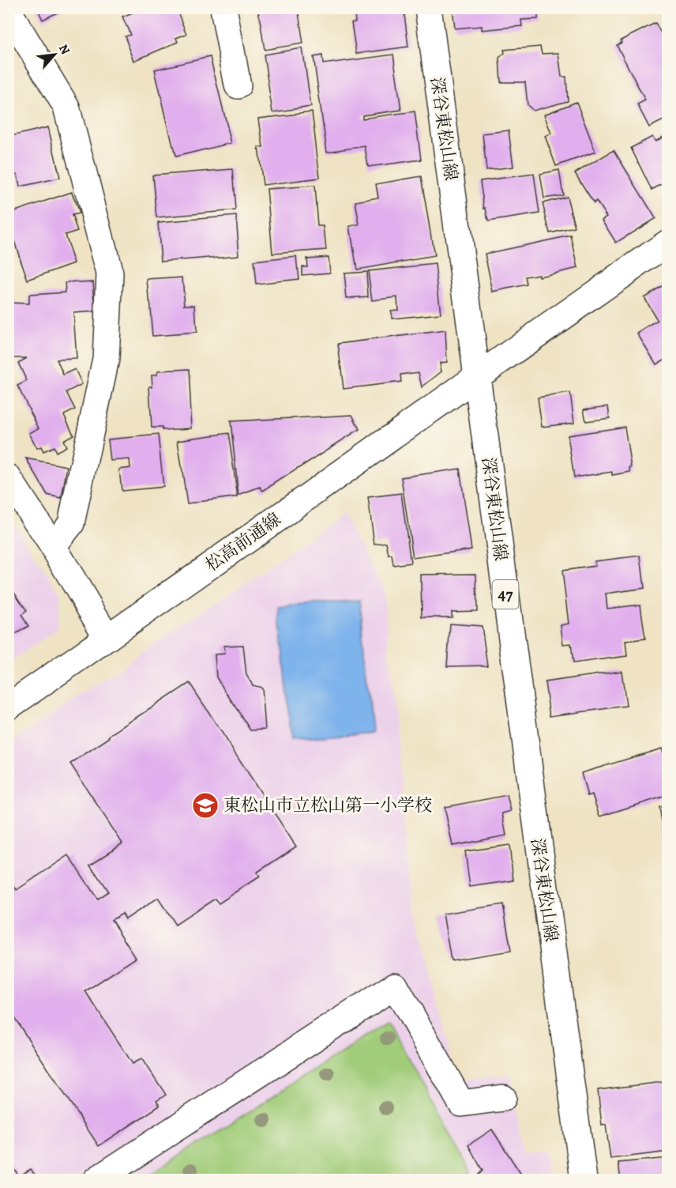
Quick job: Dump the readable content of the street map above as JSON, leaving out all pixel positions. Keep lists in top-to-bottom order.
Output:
{
  "streets": {
    "street": ["深谷東松山線", "松高前通線", "47"]
  },
  "crossings": [
    ["深谷東松山線", "松高前通線"]
  ],
  "places": {
    "school or university": ["東松山市立松山第一小学校"]
  },
  "north": "top right"
}
